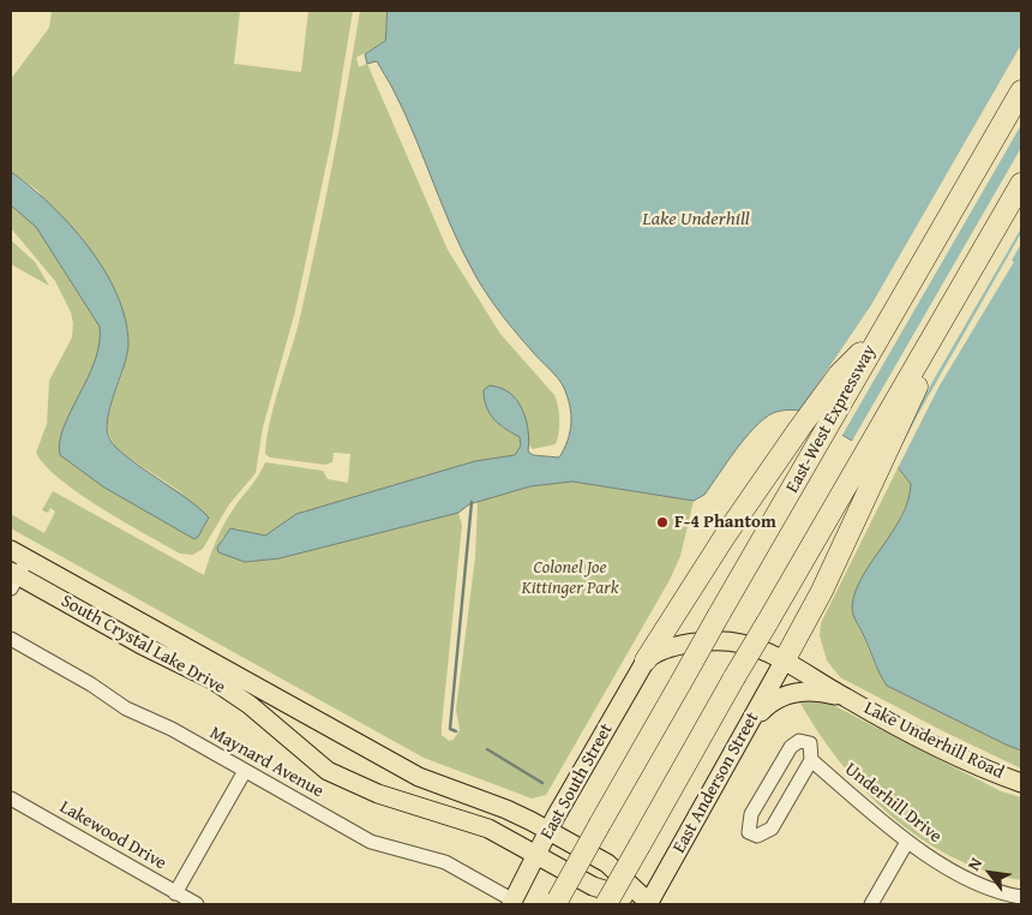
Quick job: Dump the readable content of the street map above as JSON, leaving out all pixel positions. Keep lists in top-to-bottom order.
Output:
{
  "streets": {
    "highway": ["East-West Expressway"],
    "main road": [
      "South Crystal Lake Drive",
      "Lake Underhill Road",
      "East South Street",
      "East Anderson Street"
    ],
    "street": ["Maynard Avenue", "Underhill Drive", "Lakewood Drive"]
  },
  "crossings": [
    ["South Crystal Lake Drive", "East South Street"],
    ["South Crystal Lake Drive", "East Anderson Street"],
    ["Lake Underhill Road", "East South Street"],
    ["Lake Underhill Road", "East Anderson Street"],
    ["Maynard Avenue", "East South Street"]
  ],
  "water": ["Lake Underhill"],
  "parks": ["Colonel Joe Kittinger Park"],
  "places": ["F-4 Phantom"],
  "north": "top left"
}
